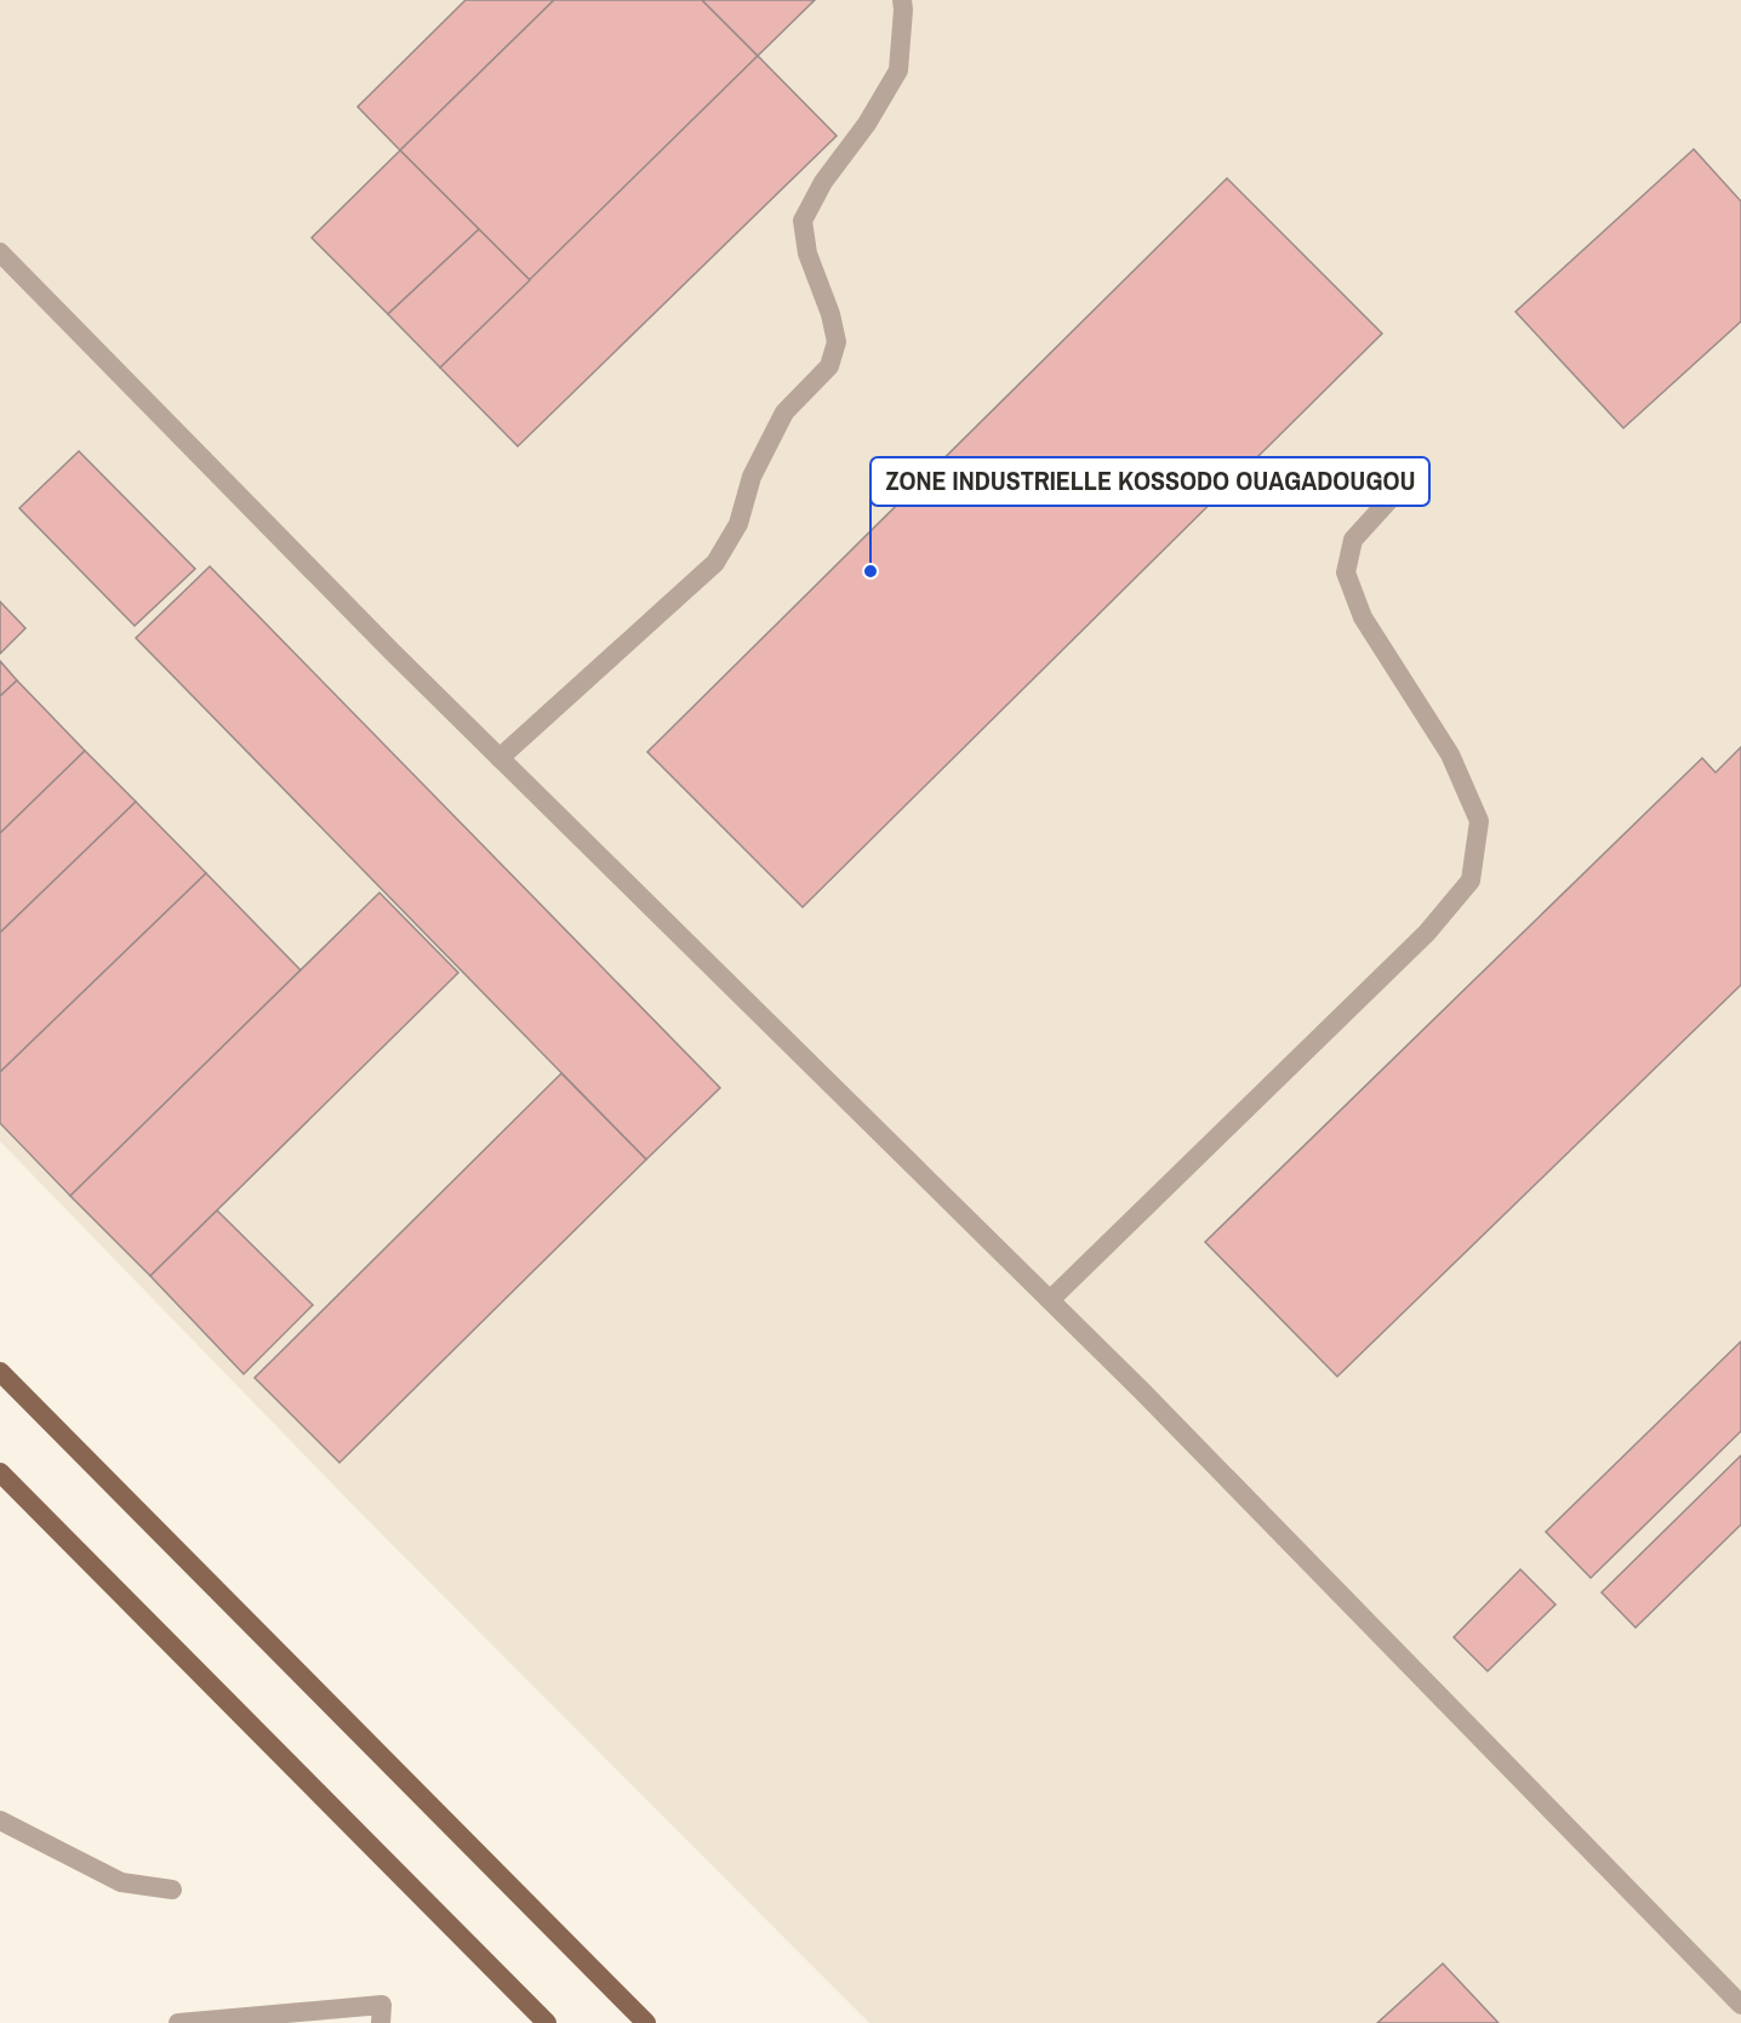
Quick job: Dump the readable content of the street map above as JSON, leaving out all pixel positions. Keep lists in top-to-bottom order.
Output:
{
  "places": ["ZONE INDUSTRIELLE KOSSODO OUAGADOUGOU"]
}
